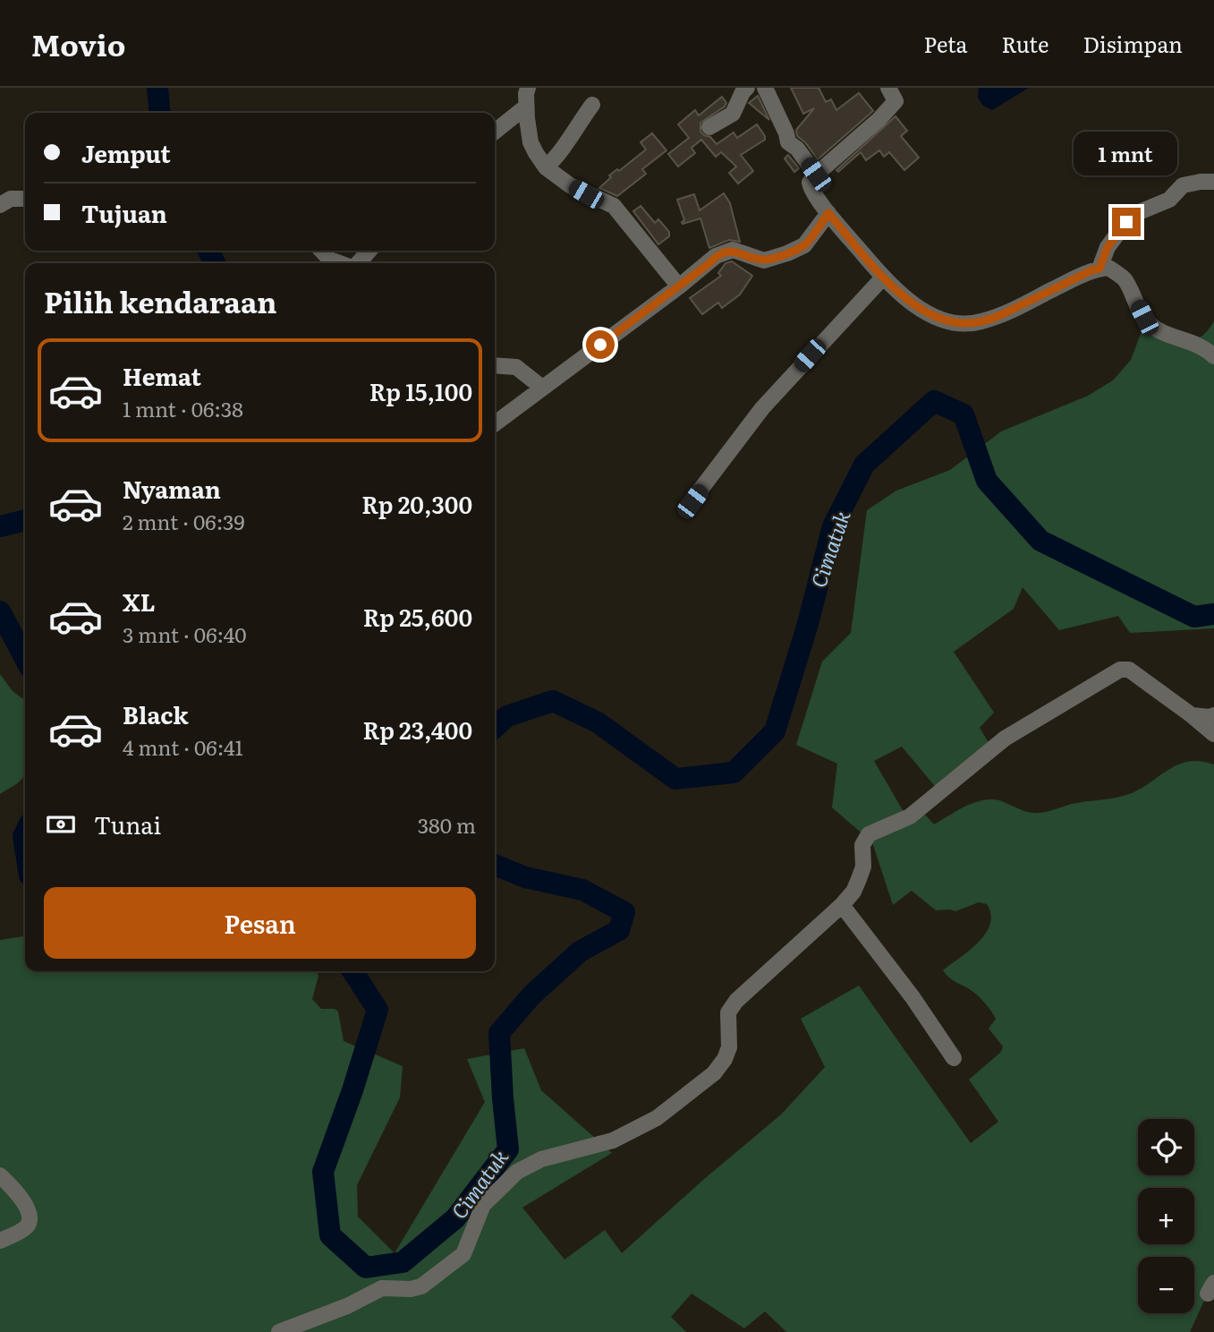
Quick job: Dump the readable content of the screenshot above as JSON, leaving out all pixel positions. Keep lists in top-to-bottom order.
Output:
{
  "water": ["Cimatuk"],
  "page": {
    "header": "Movio",
    "nav": ["Peta", "Rute", "Disimpan"],
    "banner": ["Jemput", "Tujuan"],
    "bubble": "1 mnt",
    "heading": "Pilih kendaraan",
    "list": [
      {
        "name": "Hemat",
        "note": "1 mnt · 06:38",
        "value": "Rp 15,100"
      },
      {
        "name": "Nyaman",
        "note": "2 mnt · 06:39",
        "value": "Rp 20,300"
      },
      {
        "name": "XL",
        "note": "3 mnt · 06:40",
        "value": "Rp 25,600"
      },
      {
        "name": "Black",
        "note": "4 mnt · 06:41",
        "value": "Rp 23,400"
      }
    ],
    "pay": ["Tunai", "380 m"],
    "buttons": "Pesan",
    "map_buttons": ["+", "−"]
  }
}
